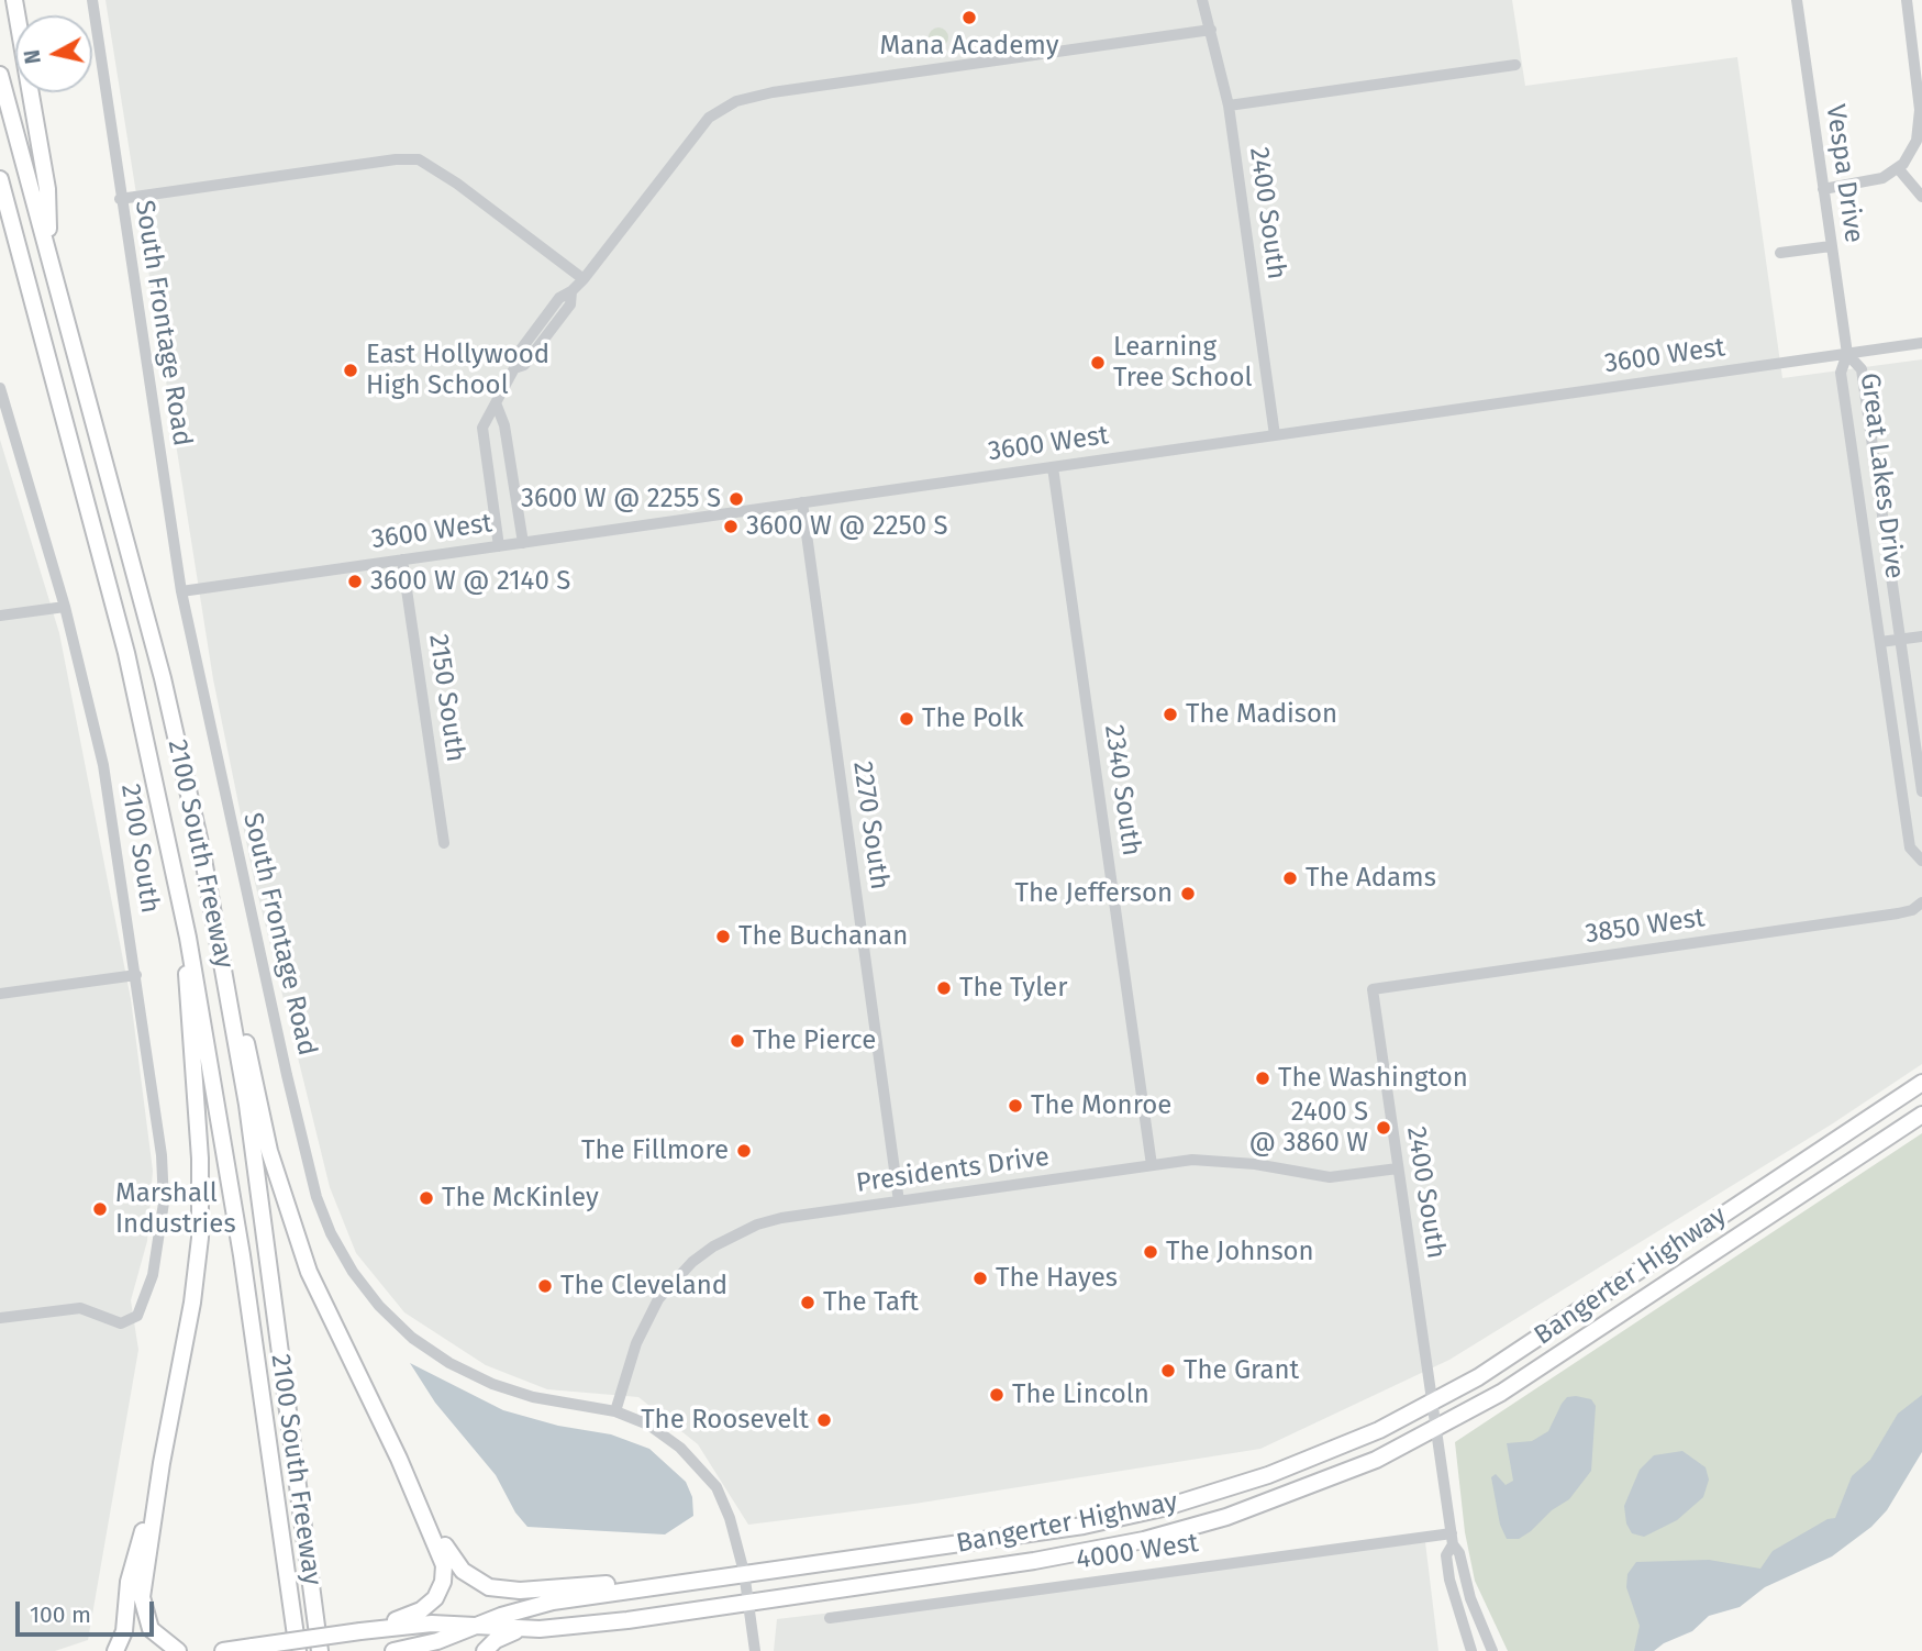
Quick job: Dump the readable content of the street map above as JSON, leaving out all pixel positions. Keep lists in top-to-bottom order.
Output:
{
  "streets": {
    "highway": ["2100 South Freeway", "Bangerter Highway"],
    "street": [
      "Vespa Drive",
      "2400 South",
      "South Frontage Road",
      "3600 West",
      "Great Lakes Drive",
      "2150 South",
      "2340 South",
      "2270 South",
      "2100 South",
      "3850 West",
      "Presidents Drive",
      "4000 West"
    ]
  },
  "crossings": [
    ["Vespa Drive", "3600 West"],
    ["Vespa Drive", "Great Lakes Drive"],
    ["2400 South", "3600 West"],
    ["2400 South", "3850 West"],
    ["2400 South", "Presidents Drive"],
    ["2400 South", "Bangerter Highway"],
    ["2400 South", "4000 West"],
    ["South Frontage Road", "3600 West"],
    ["South Frontage Road", "Presidents Drive"],
    ["South Frontage Road", "Bangerter Highway"],
    ["3600 West", "Great Lakes Drive"],
    ["3600 West", "2150 South"],
    ["3600 West", "2340 South"],
    ["3600 West", "2270 South"],
    ["2340 South", "Presidents Drive"],
    ["2270 South", "Presidents Drive"]
  ],
  "places": [
    "Mana Academy",
    "Learning Tree School",
    "East Hollywood High School",
    "3600 W @ 2255 S",
    "3600 W @ 2250 S",
    "3600 W @ 2140 S",
    "The Madison",
    "The Polk",
    "The Adams",
    "The Jefferson",
    "The Buchanan",
    "The Tyler",
    "The Pierce",
    "The Washington",
    "The Monroe",
    "2400 S @ 3860 W",
    "The Fillmore",
    "The McKinley",
    "Marshall Industries",
    "The Johnson",
    "The Hayes",
    "The Cleveland",
    "The Taft",
    "The Grant",
    "The Lincoln",
    "The Roosevelt"
  ],
  "scale_bar": "100 m",
  "north": "left"
}
